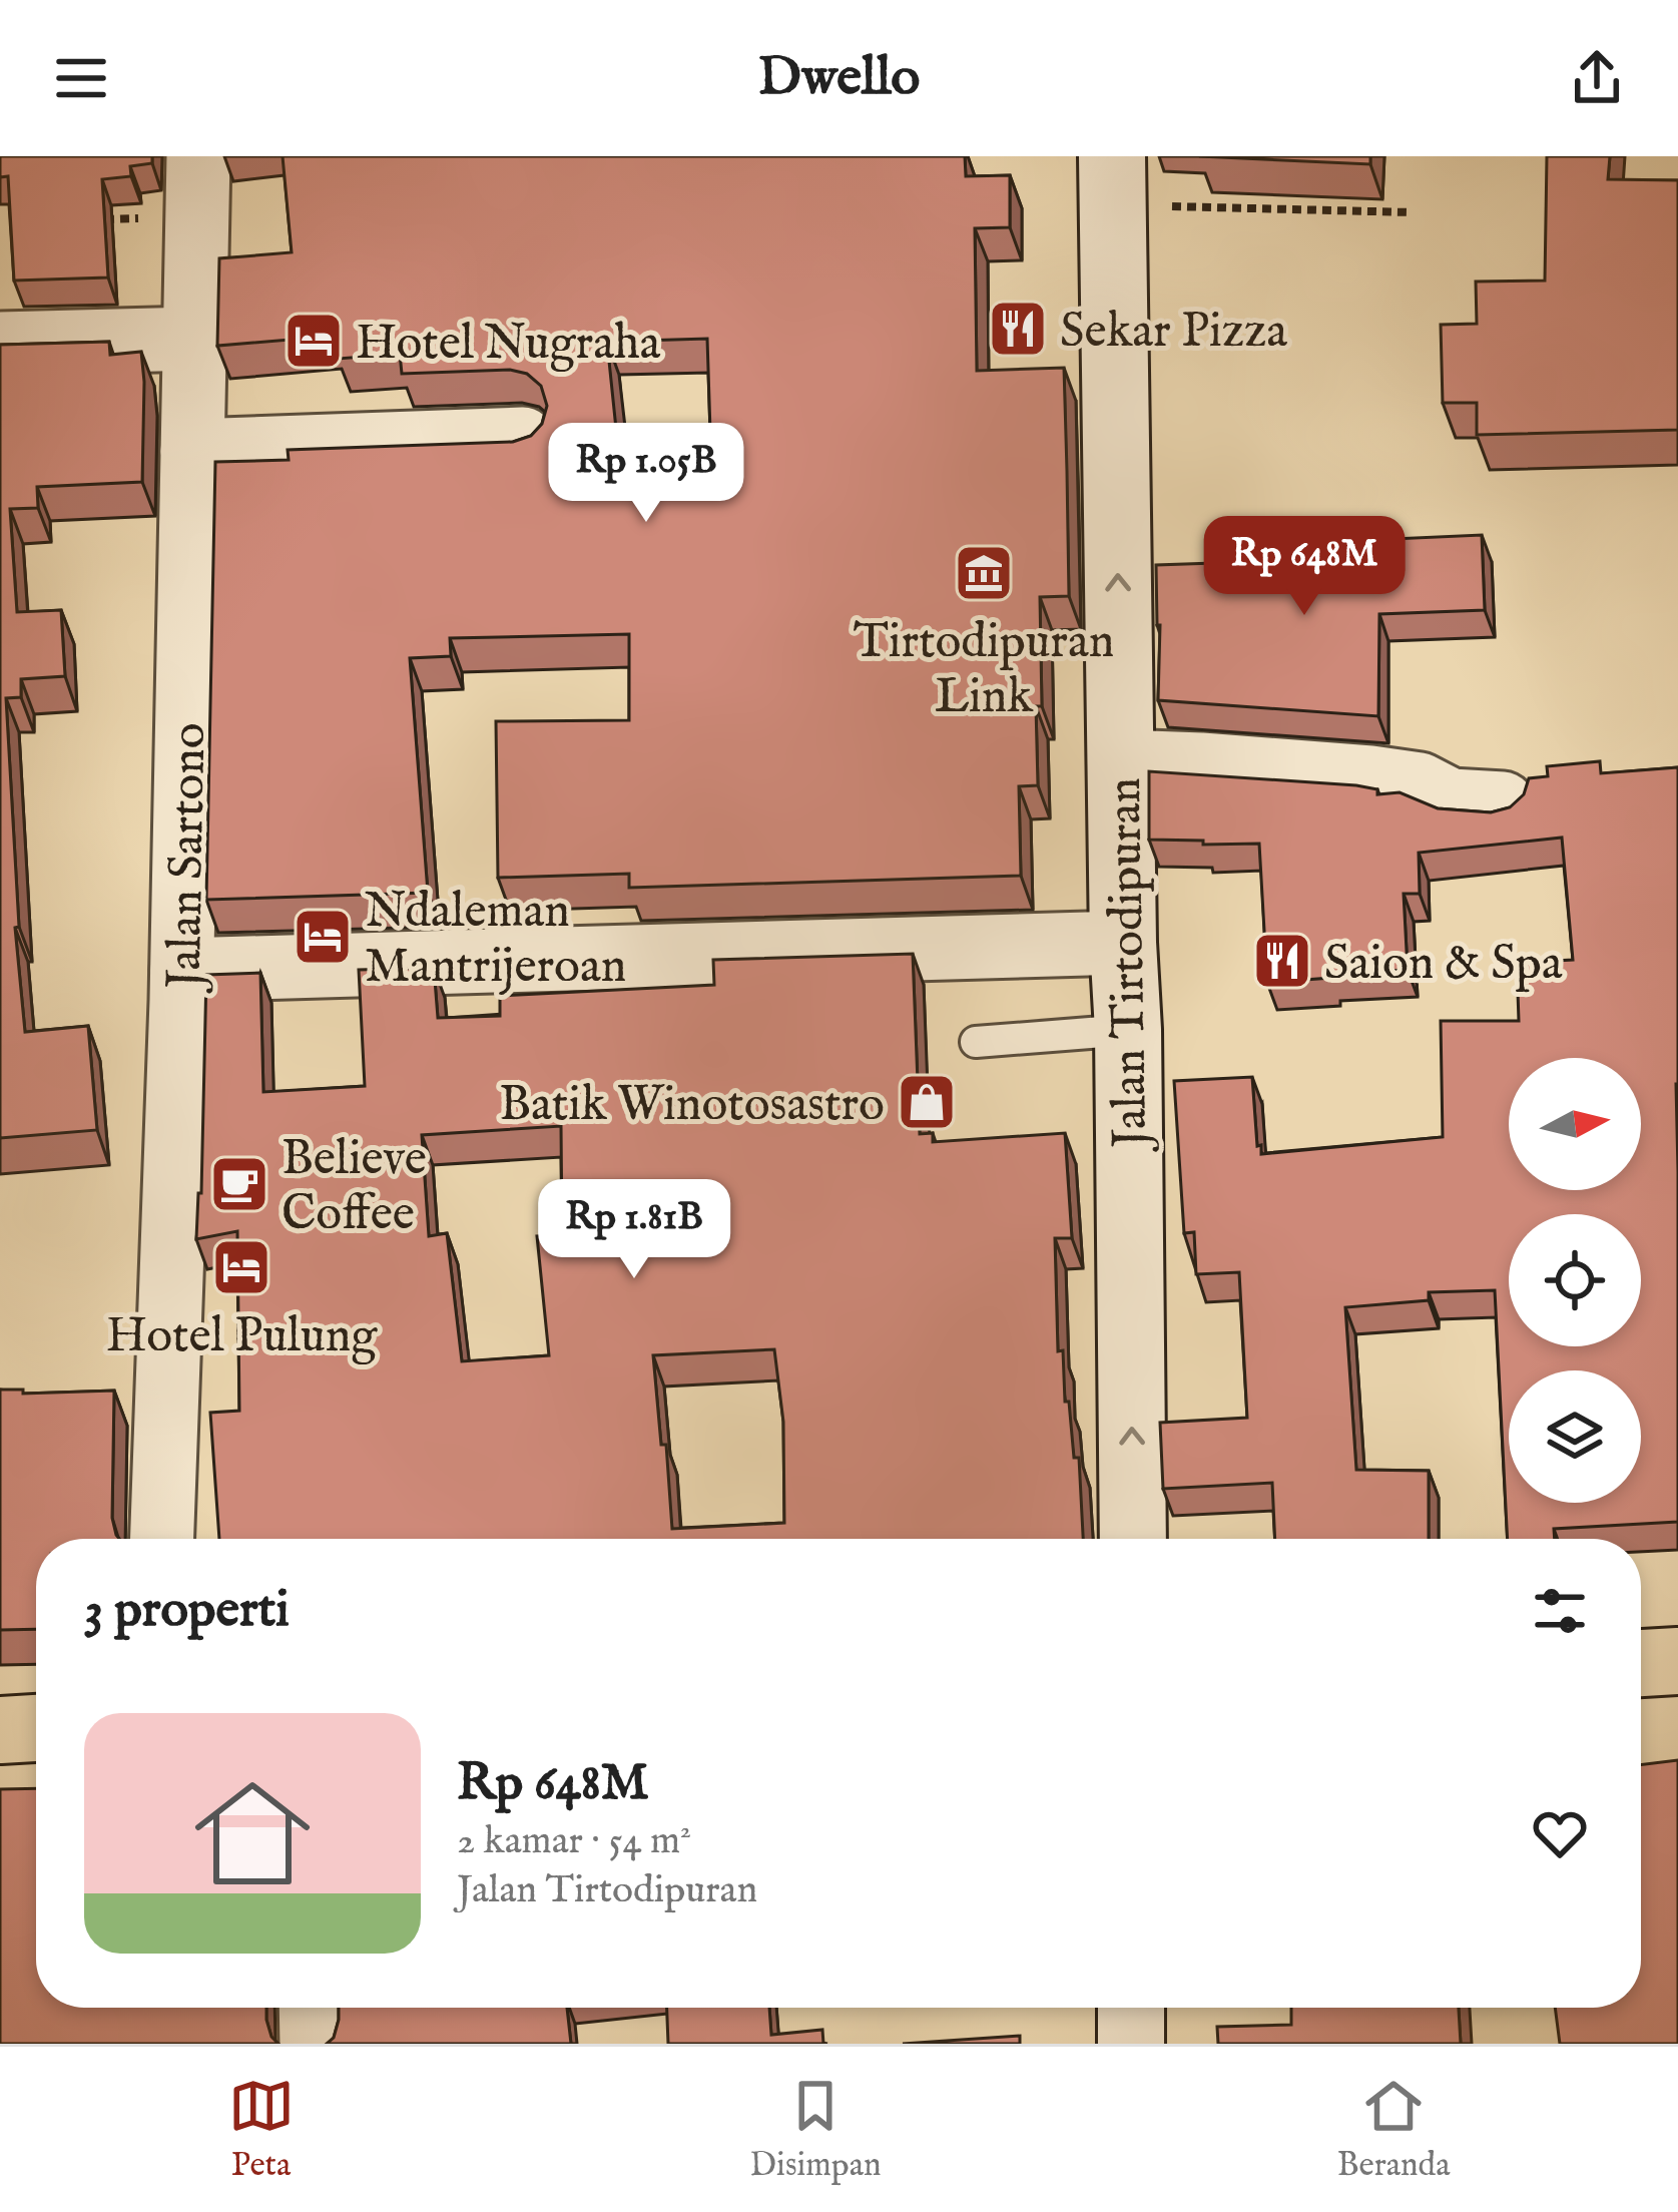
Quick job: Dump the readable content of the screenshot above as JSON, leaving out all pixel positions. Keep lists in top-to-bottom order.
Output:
{
  "streets": {
    "street": ["Jalan Sartono", "Jalan Tirtodipuran"]
  },
  "one_way": ["Jalan Tirtodipuran"],
  "places": {
    "restaurant": ["Sekar Pizza", "Saion & Spa"],
    "hotel": ["Hotel Nugraha", "Ndaleman Mantrijeroan", "Hotel Pulung"],
    "museum": ["Tirtodipuran Link"],
    "shop": ["Batik Winotosastro"],
    "cafe": ["Believe Coffee"]
  },
  "north": "right",
  "page": {
    "header": "Dwello",
    "price": ["Rp 1.05B", "Rp 648M", "Rp 1.81B"],
    "heading": "3 properti",
    "list": [
      {
        "name": "Rp 648M",
        "note": "2 kamar · 54 m² · Jalan Tirtodipuran"
      }
    ],
    "tabs": ["Peta", "Disimpan", "Beranda"]
  }
}
